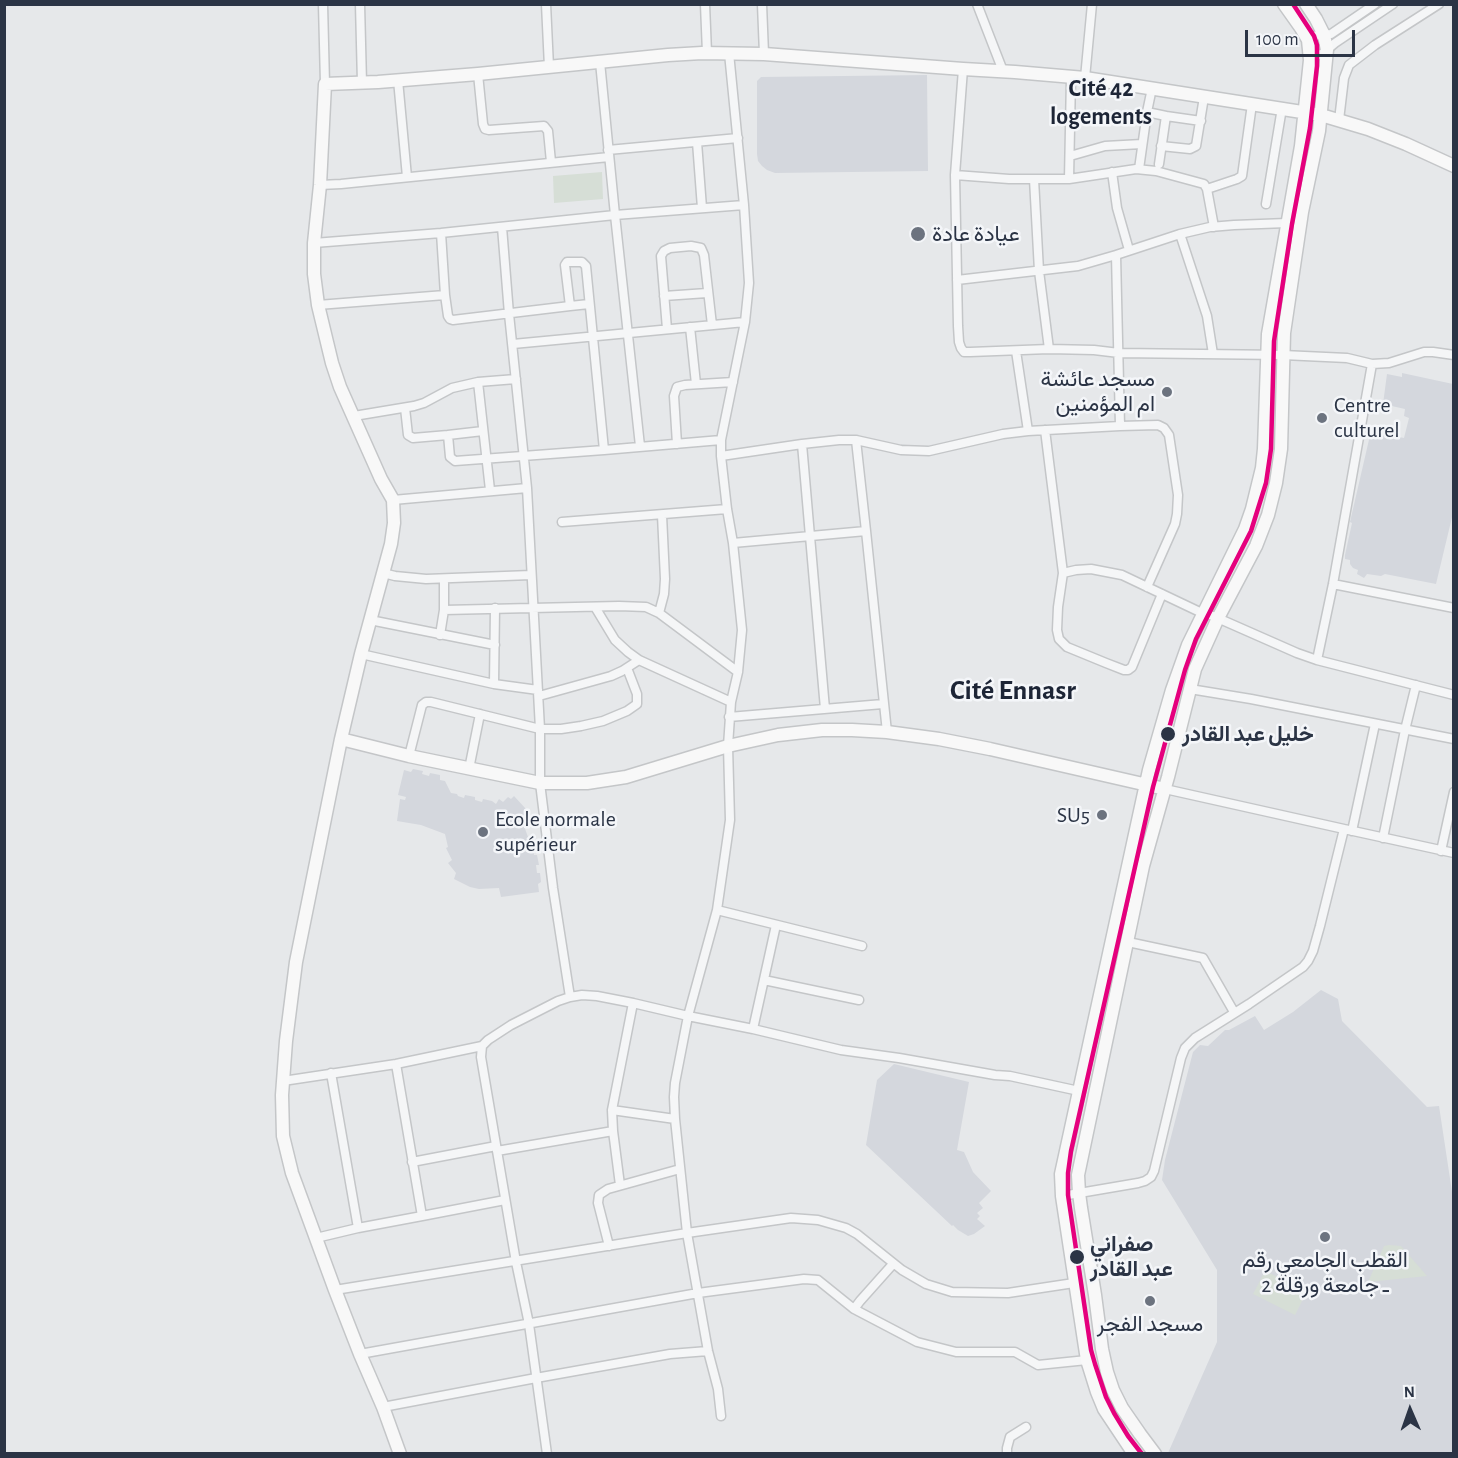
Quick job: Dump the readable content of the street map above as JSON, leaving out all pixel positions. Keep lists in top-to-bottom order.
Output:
{
  "districts": ["Cité 42 logements", "Cité Ennasr"],
  "places": [
    "عيادة عادة",
    "مسجد عائشة ام المؤمنين",
    "Centre culturel",
    "خليل عبد القادر",
    "SU5",
    "Ecole normale supérieur",
    "القطب الجامعي رقم 2 ـ جامعة ورقلة",
    "صفراني عبد القادر",
    "مسجد الفجر"
  ],
  "scale_bar": "100 m",
  "north": "top"
}
